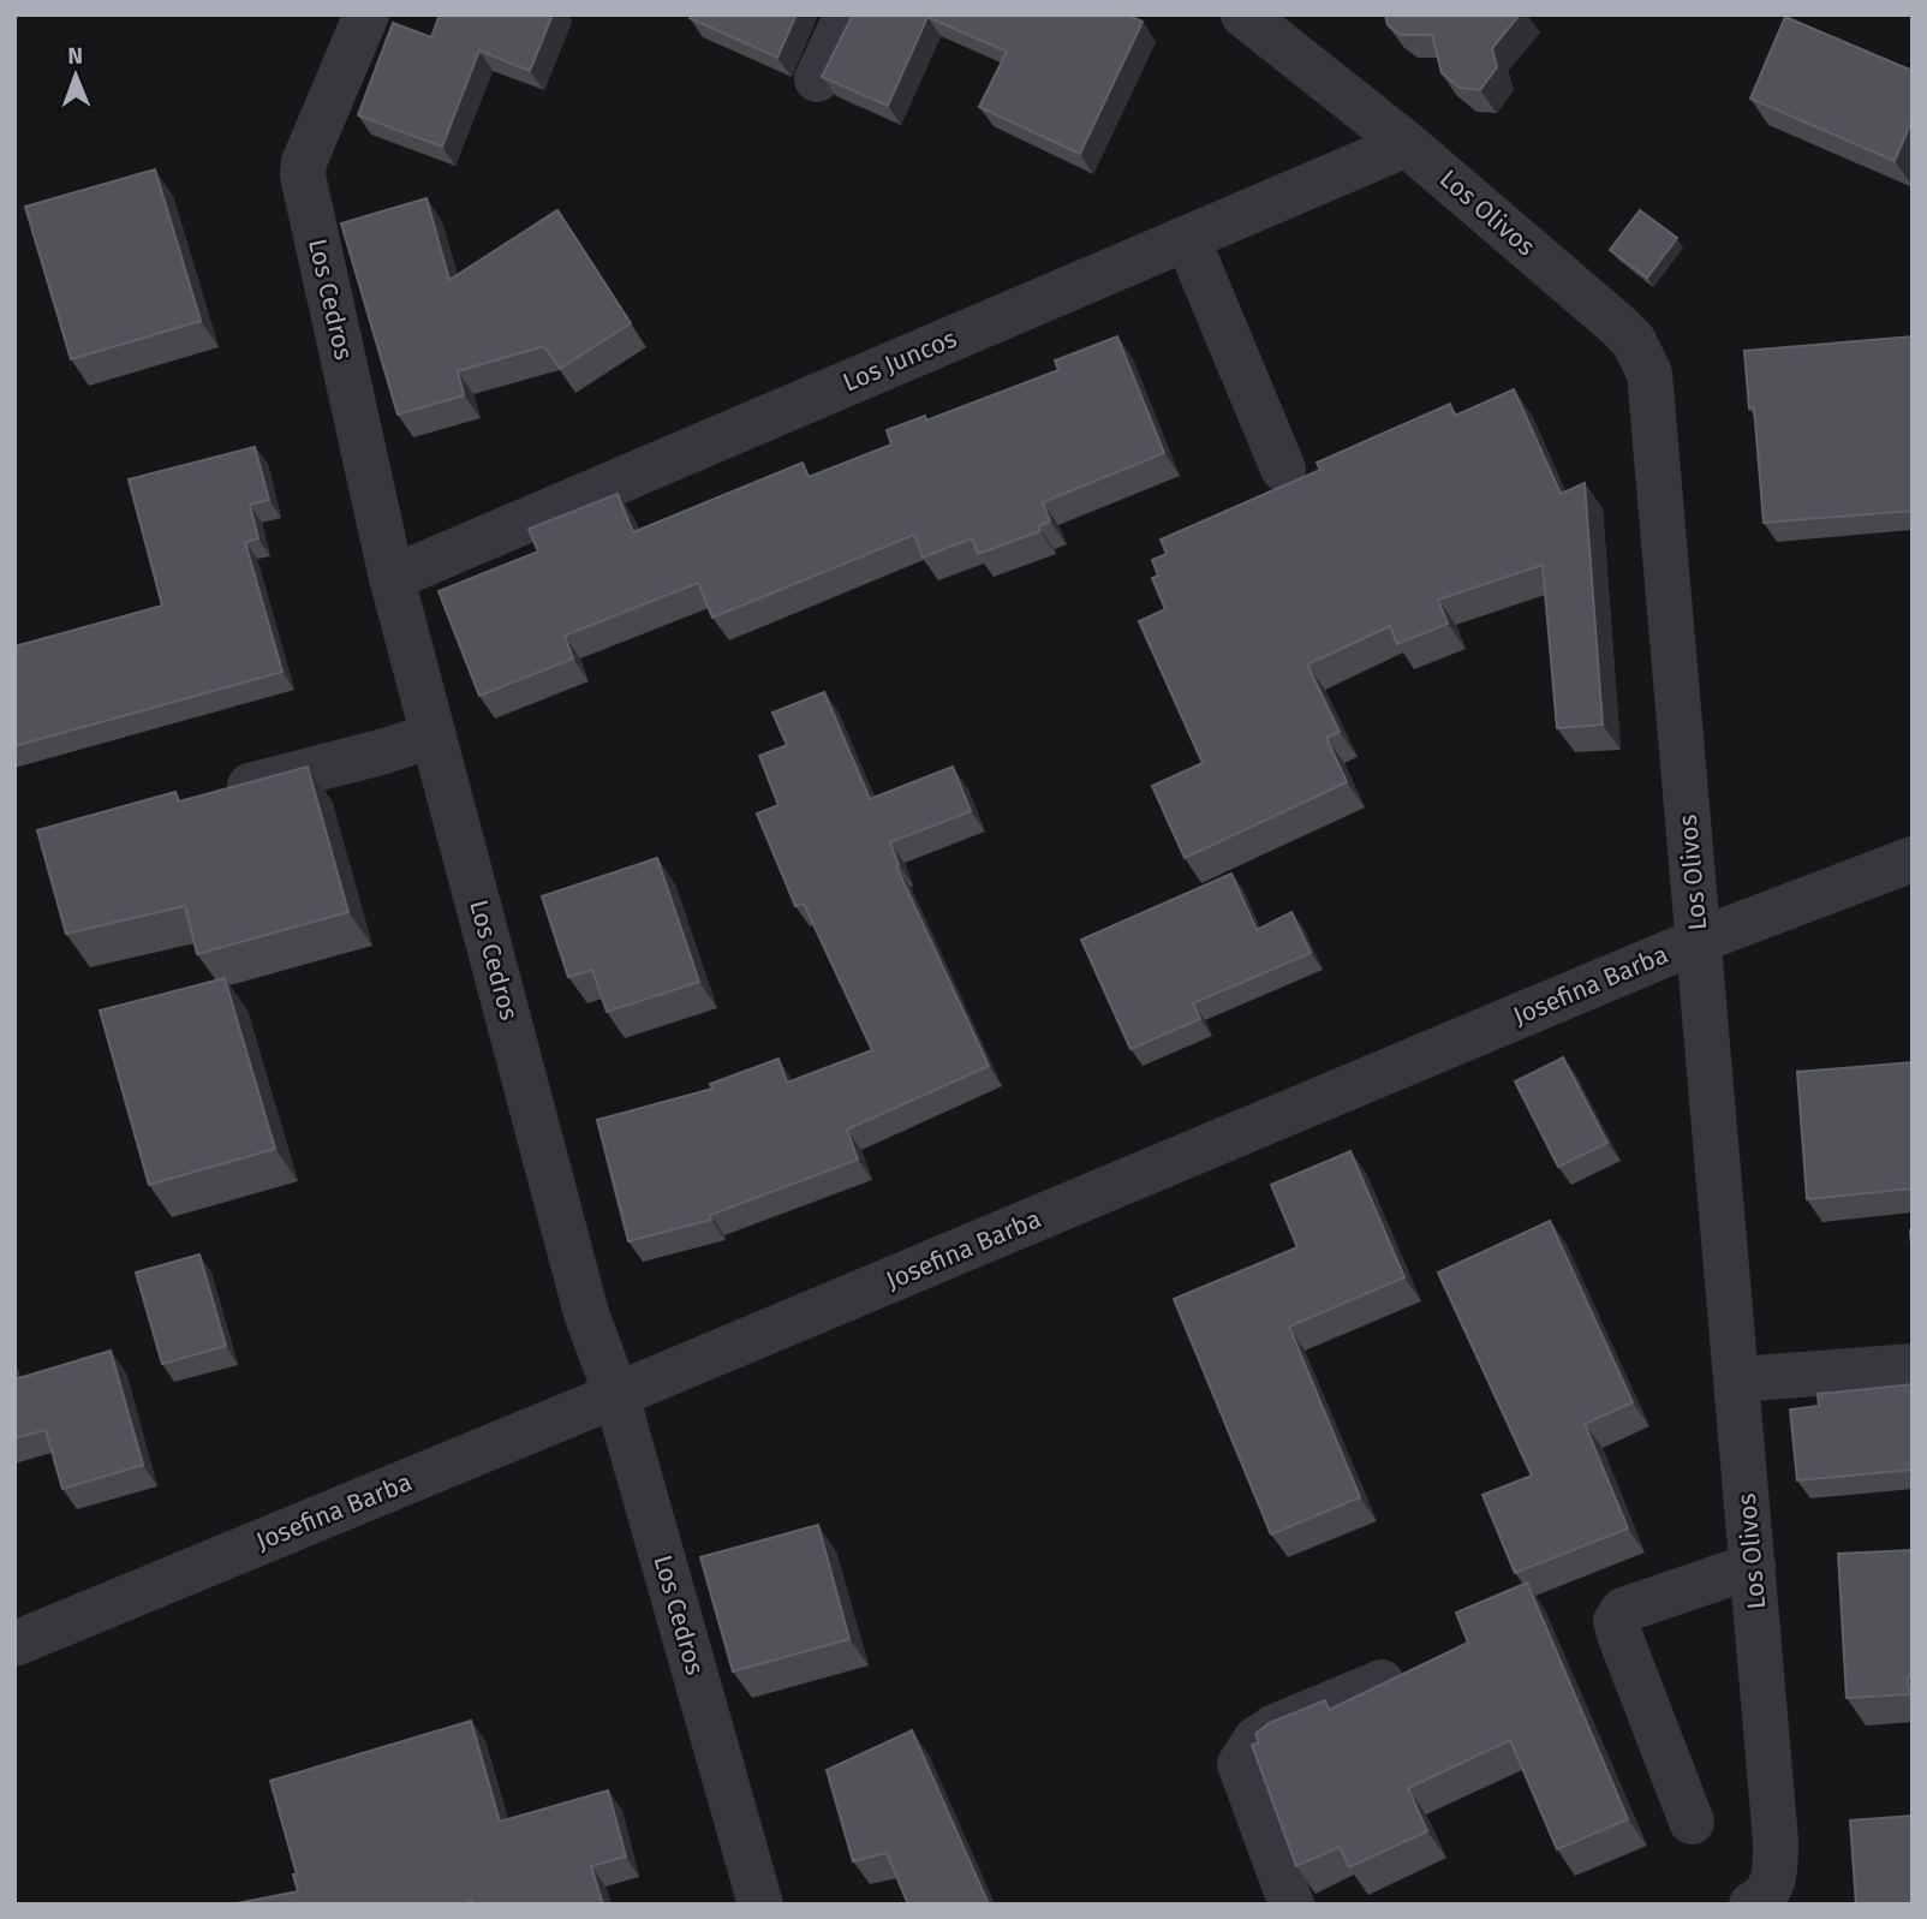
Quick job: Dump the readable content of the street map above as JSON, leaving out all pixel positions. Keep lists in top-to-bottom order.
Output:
{
  "streets": {
    "street": [
      "Los Olivos",
      "Los Cedros",
      "Los Juncos",
      "Josefina Barba"
    ]
  },
  "crossings": [
    ["Los Olivos", "Los Juncos"],
    ["Los Olivos", "Josefina Barba"],
    ["Los Cedros", "Los Juncos"],
    ["Los Cedros", "Josefina Barba"]
  ],
  "north": "top"
}
